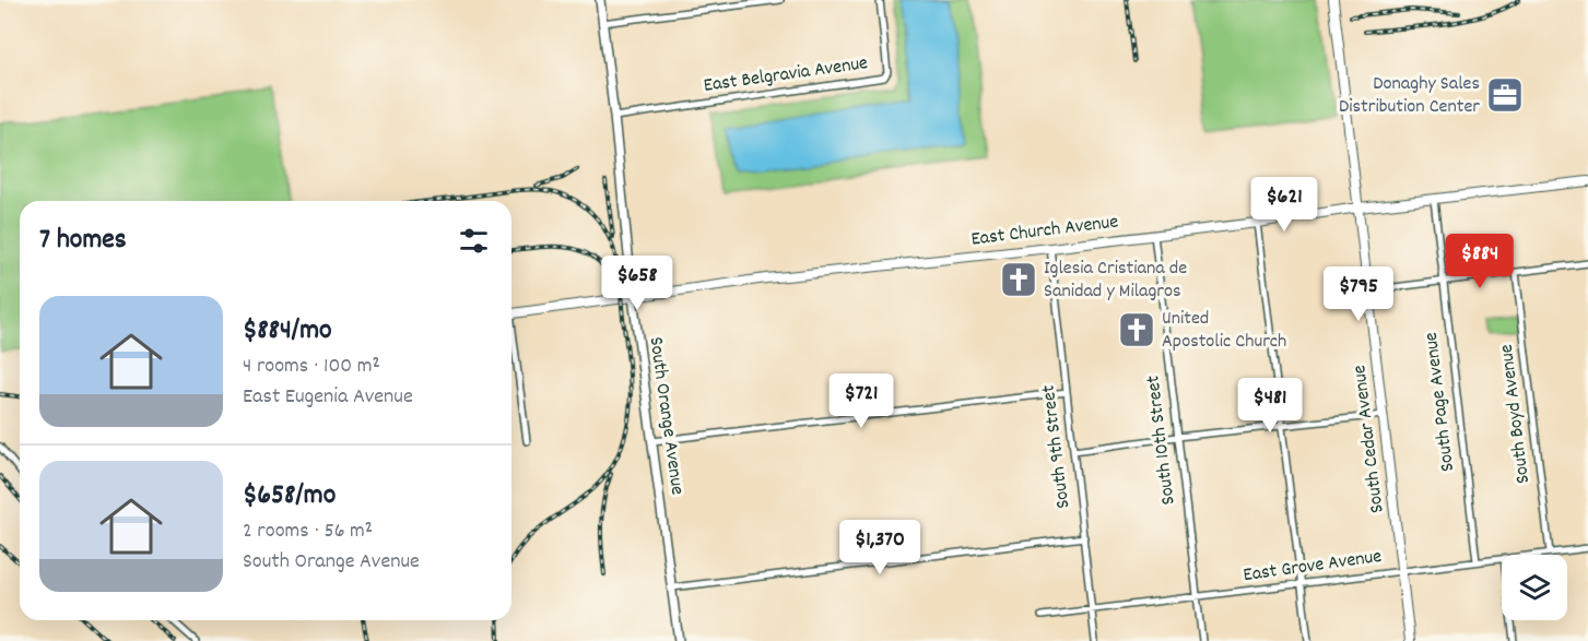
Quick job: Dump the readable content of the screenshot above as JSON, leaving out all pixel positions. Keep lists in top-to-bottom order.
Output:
{
  "streets": {
    "main road": ["East Church Avenue", "South Cedar Avenue"],
    "street": [
      "East Belgravia Avenue",
      "South Page Avenue",
      "South Boyd Avenue",
      "South Orange Avenue",
      "South 10th Street",
      "South 9th Street",
      "East Grove Avenue"
    ]
  },
  "crossings": [
    ["East Belgravia Avenue", "South Orange Avenue"],
    ["East Church Avenue", "South Page Avenue"],
    ["East Church Avenue", "South Orange Avenue"],
    ["East Church Avenue", "South Cedar Avenue"],
    ["East Church Avenue", "South 10th Street"],
    ["East Church Avenue", "South 9th Street"],
    ["South Page Avenue", "East Grove Avenue"],
    ["South Boyd Avenue", "East Grove Avenue"],
    ["South Cedar Avenue", "East Grove Avenue"],
    ["South 10th Street", "East Grove Avenue"],
    ["South 9th Street", "East Grove Avenue"]
  ],
  "places": {
    "office": ["Donaghy Sales Distribution Center"],
    "church": ["Iglesia Cristiana de Sanidad y Milagros", "United Apostolic Church"]
  },
  "page": {
    "price": [
      "$621",
      "$884",
      "$658",
      "$795",
      "$721",
      "$481",
      "$1,370"
    ],
    "heading": "7 homes",
    "list": [
      {
        "name": "$884/mo",
        "note": "4 rooms · 100 m² · East Eugenia Avenue"
      },
      {
        "name": "$658/mo",
        "note": "2 rooms · 56 m² · South Orange Avenue"
      }
    ]
  }
}
